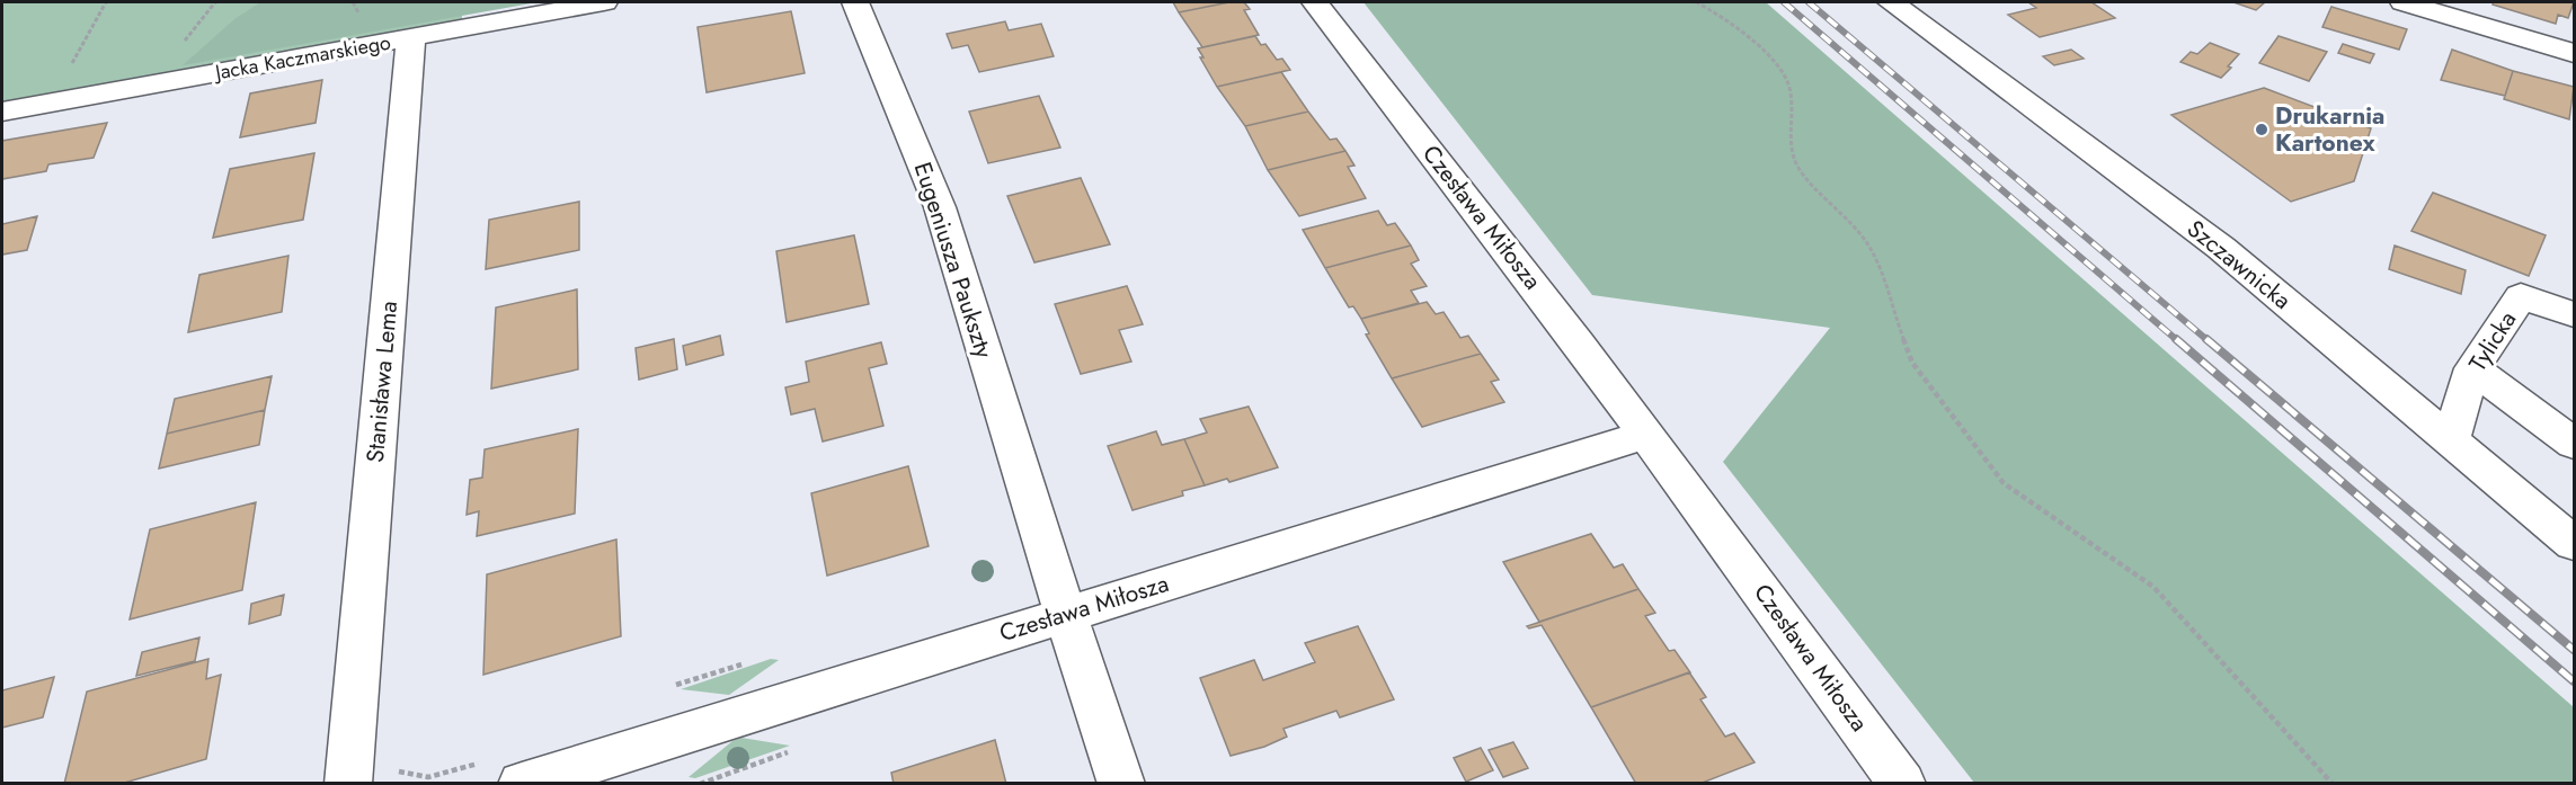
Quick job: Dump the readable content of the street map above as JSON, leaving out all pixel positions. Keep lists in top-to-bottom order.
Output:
{
  "streets": {
    "street": [
      "Jacka Kaczmarskiego",
      "Czesława Miłosza",
      "Eugeniusza Paukszty",
      "Szczawnicka",
      "Tylicka",
      "Stanisława Lema"
    ]
  },
  "crossings": [
    ["Jacka Kaczmarskiego", "Stanisława Lema"],
    ["Czesława Miłosza", "Eugeniusza Paukszty"],
    ["Szczawnicka", "Tylicka"]
  ],
  "places": ["Drukarnia Kartonex"]
}
